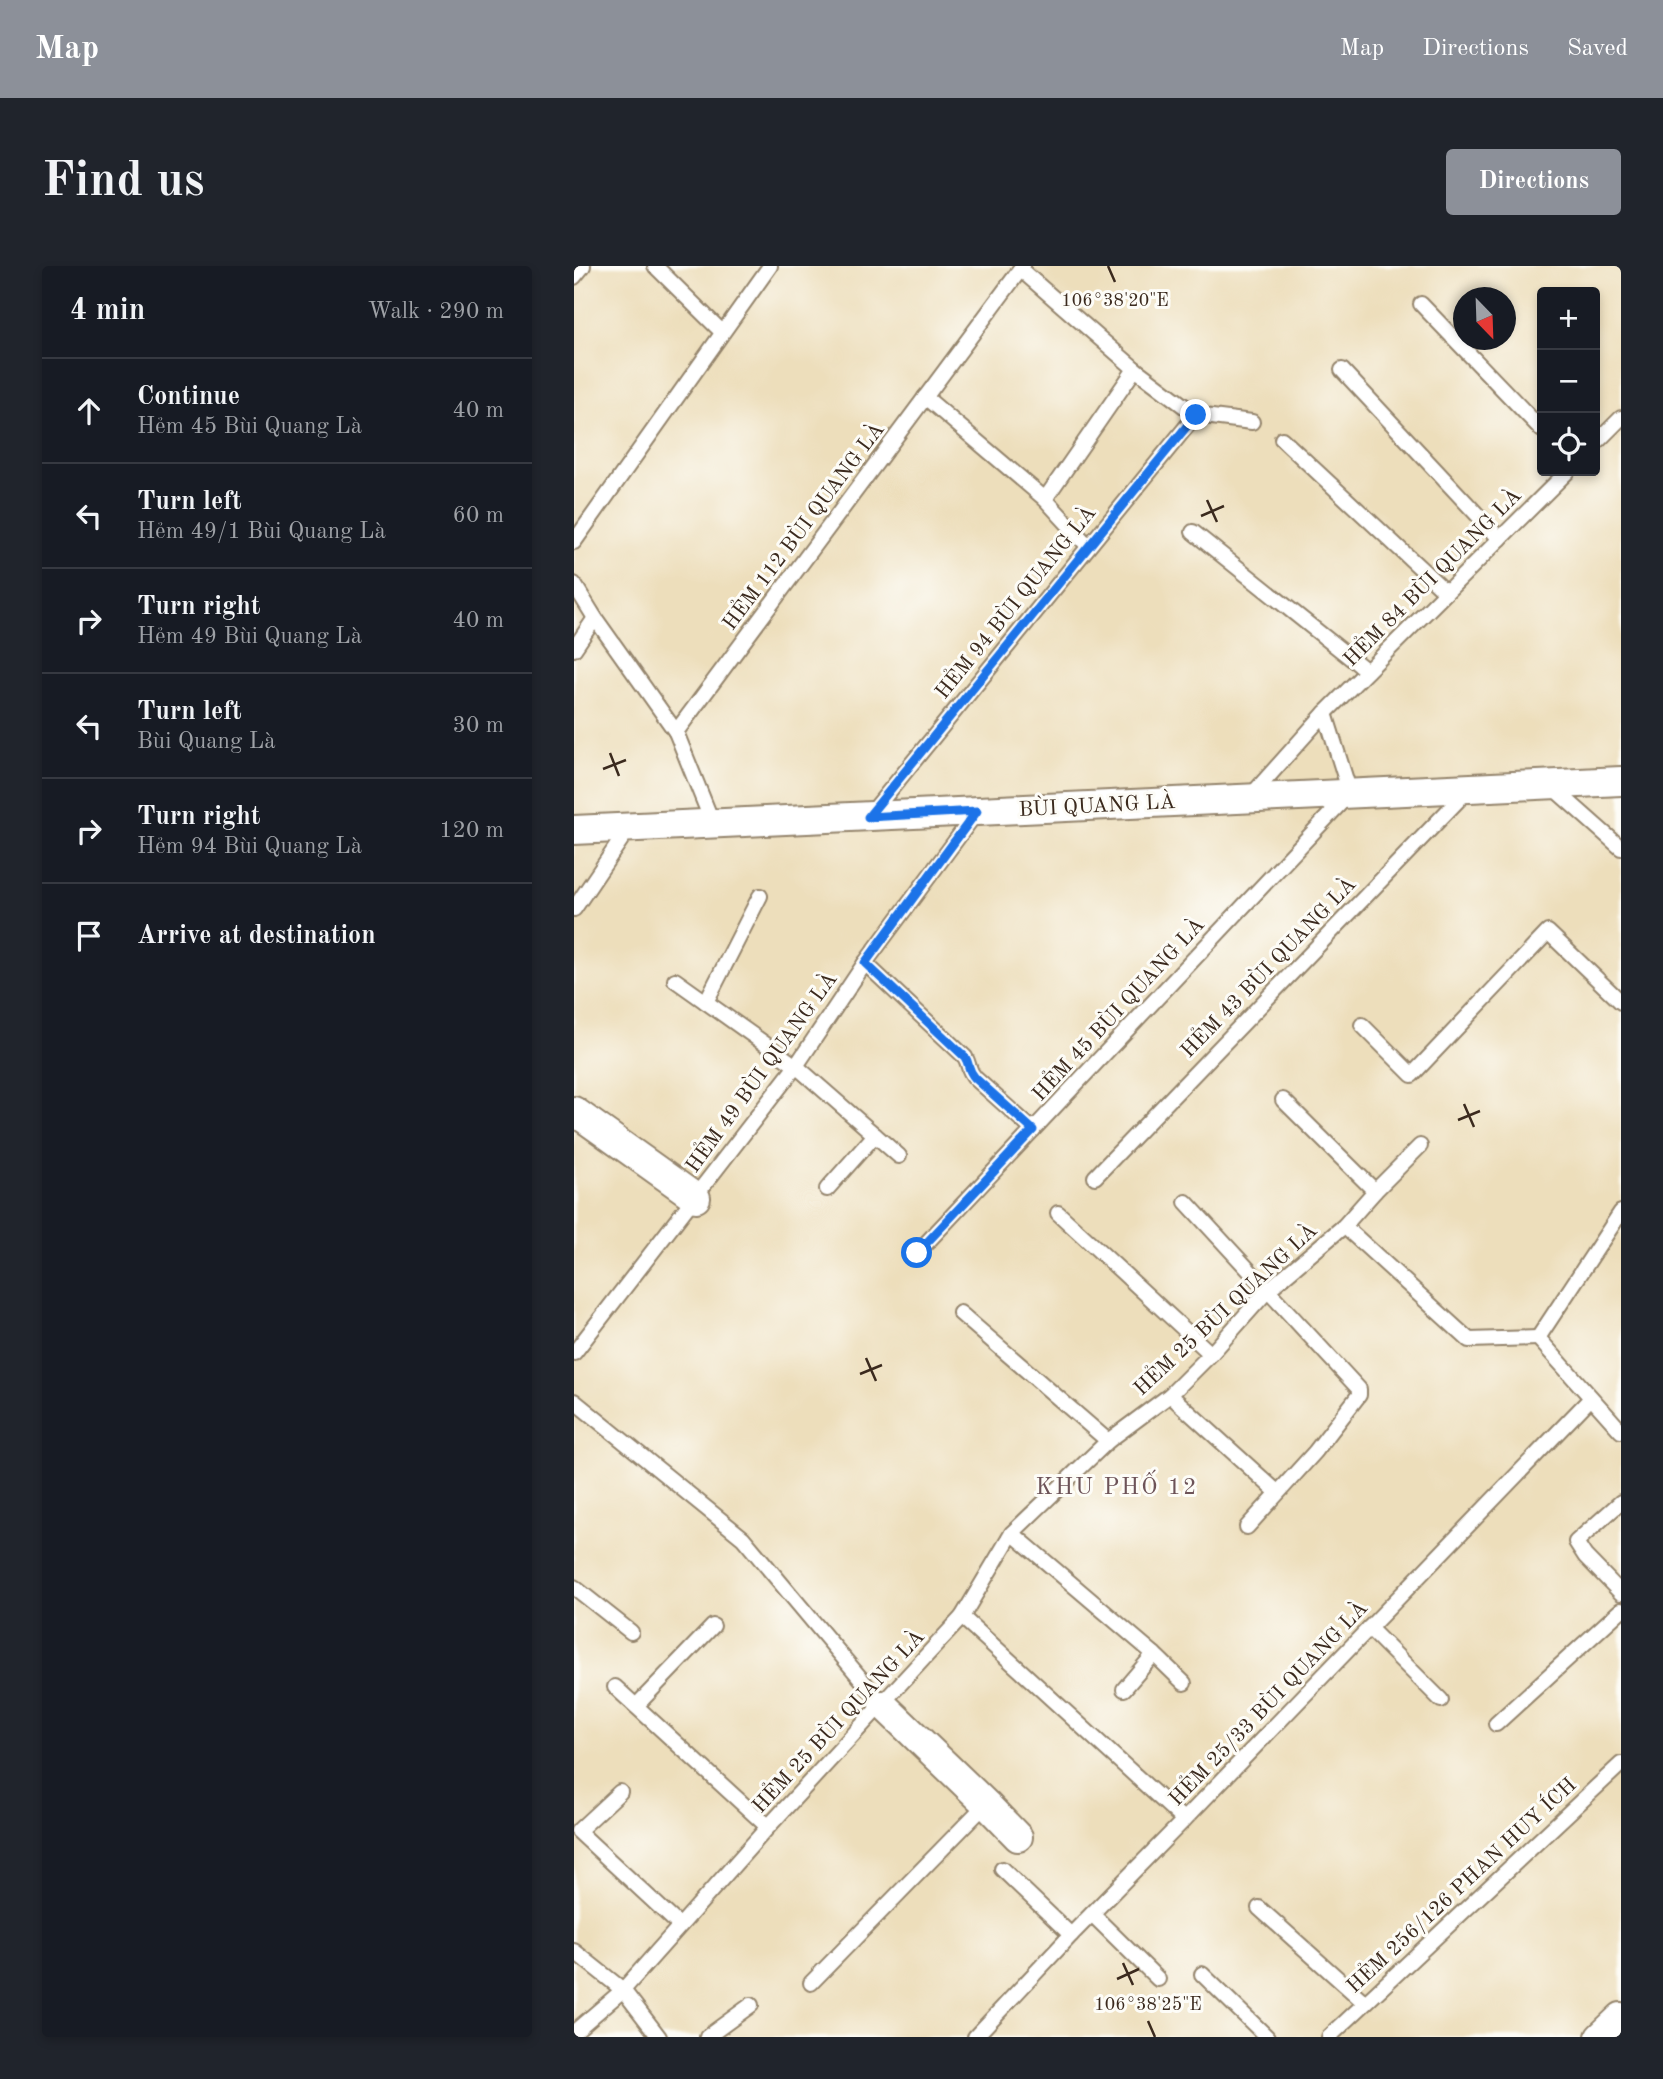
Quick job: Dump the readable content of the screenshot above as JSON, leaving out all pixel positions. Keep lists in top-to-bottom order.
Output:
{
  "streets": {
    "street": ["BÙI QUANG LÀ"],
    "lane": [
      "HẺM 112 BÙI QUANG LÀ",
      "HẺM 84 BÙI QUANG LÀ",
      "HẺM 94 BÙI QUANG LÀ",
      "HẺM 43 BÙI QUANG LÀ",
      "HẺM 45 BÙI QUANG LÀ",
      "HẺM 49 BÙI QUANG LÀ",
      "HẺM 25 BÙI QUANG LÀ",
      "HẺM 25/33 BÙI QUANG LÀ",
      "HẺM 256/126 PHAN HUY ÍCH"
    ]
  },
  "crossings": [
    ["HẺM 84 BÙI QUANG LÀ", "BÙI QUANG LÀ"],
    ["HẺM 94 BÙI QUANG LÀ", "BÙI QUANG LÀ"],
    ["BÙI QUANG LÀ", "HẺM 43 BÙI QUANG LÀ"],
    ["BÙI QUANG LÀ", "HẺM 45 BÙI QUANG LÀ"],
    ["BÙI QUANG LÀ", "HẺM 49 BÙI QUANG LÀ"]
  ],
  "districts": ["KHU PHỐ 12"],
  "north": "bottom right",
  "page": {
    "header": "Map",
    "nav": ["Map", "Directions", "Saved"],
    "buttons": "Directions",
    "title": "Find us",
    "heading": ["4 min", "Walk · 290 m"],
    "map_buttons": ["+", "−"],
    "list": [
      ["Continue", "Hẻm 45 Bùi Quang Là", "40 m"],
      ["Turn left", "Hẻm 49/1 Bùi Quang Là", "60 m"],
      ["Turn right", "Hẻm 49 Bùi Quang Là", "40 m"],
      ["Turn left", "Bùi Quang Là", "30 m"],
      ["Turn right", "Hẻm 94 Bùi Quang Là", "120 m"],
      "Arrive at destination"
    ]
  },
  "coordinates": ["106°38'20\"E", "106°38'25\"E"]
}
